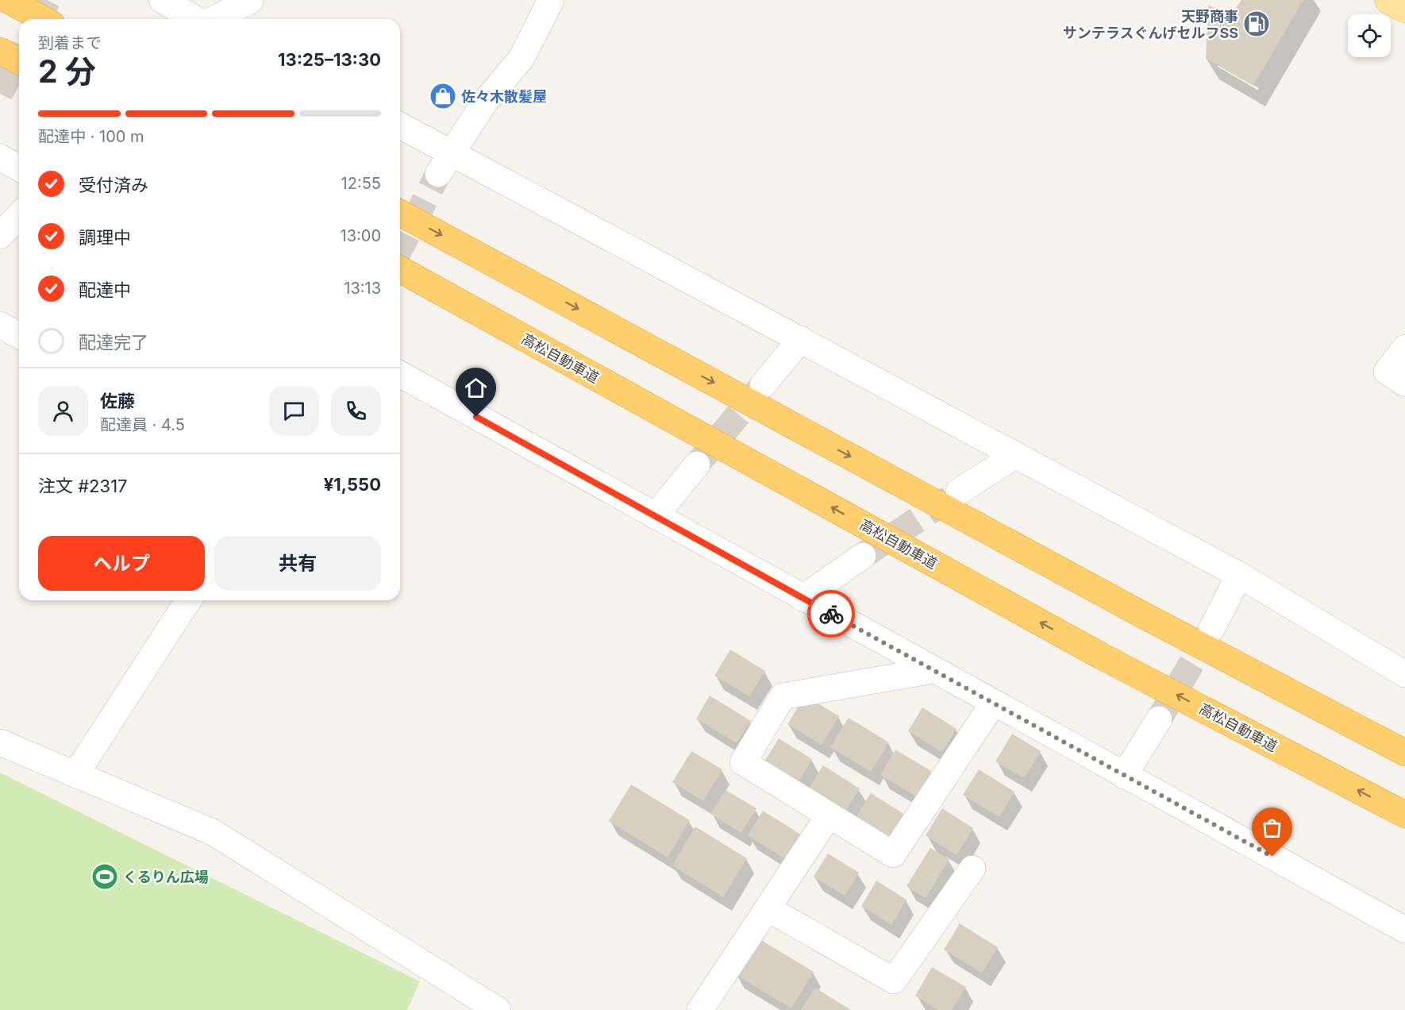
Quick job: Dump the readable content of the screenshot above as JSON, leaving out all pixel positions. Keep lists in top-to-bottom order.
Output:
{
  "streets": {
    "highway": ["高松自動車道"]
  },
  "places": {
    "fuel station": ["天野商事 サンテラスぐんげセルフSS"],
    "shop": ["佐々木散髪屋"],
    "sports": ["くるりん広場"]
  },
  "page": {
    "heading": ["2 分", "到着まで", "13:25–13:30"],
    "panel": [
      "佐藤",
      "配達員 · 4.5",
      "注文 #2317",
      "¥1,550"
    ],
    "bar": "配達中 · 100 m",
    "list": [
      ["受付済み", "12:55"],
      ["調理中", "13:00"],
      ["配達中", "13:13"],
      "配達完了"
    ],
    "buttons": ["ヘルプ", "共有"]
  }
}
